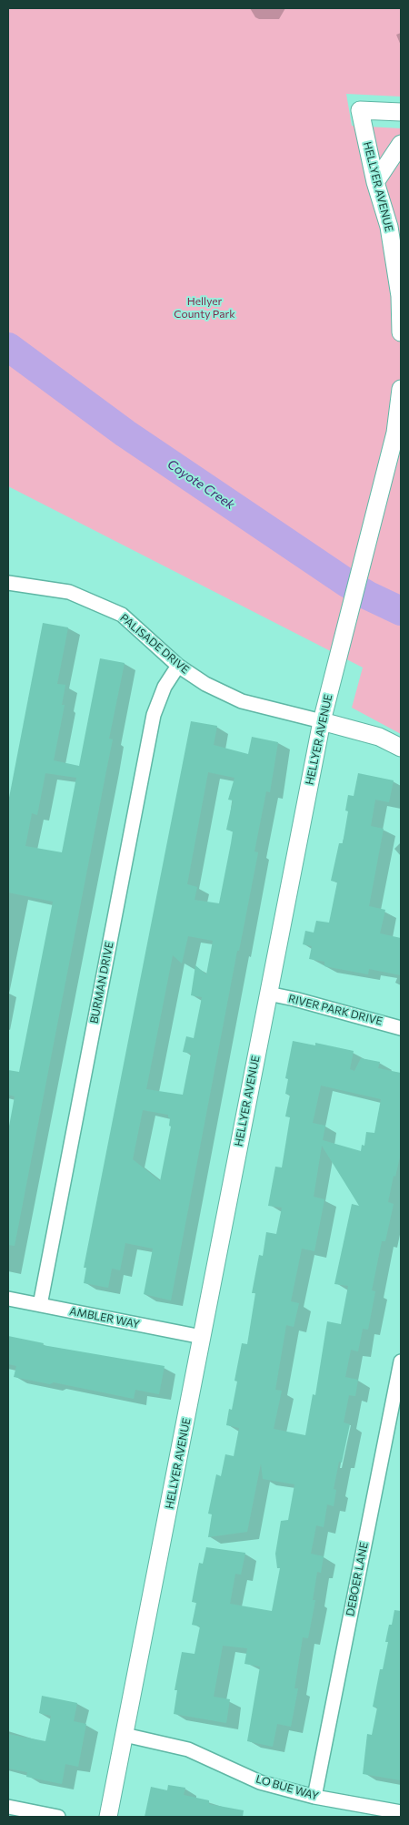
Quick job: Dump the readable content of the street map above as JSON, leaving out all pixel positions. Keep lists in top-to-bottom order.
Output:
{
  "streets": {
    "street": [
      "HELLYER AVENUE",
      "PALISADE DRIVE",
      "BURMAN DRIVE",
      "RIVER PARK DRIVE",
      "AMBLER WAY",
      "DEBOER LANE",
      "LO BUE WAY"
    ]
  },
  "crossings": [
    ["HELLYER AVENUE", "PALISADE DRIVE"],
    ["HELLYER AVENUE", "RIVER PARK DRIVE"],
    ["HELLYER AVENUE", "AMBLER WAY"],
    ["HELLYER AVENUE", "LO BUE WAY"],
    ["PALISADE DRIVE", "BURMAN DRIVE"],
    ["BURMAN DRIVE", "AMBLER WAY"],
    ["DEBOER LANE", "LO BUE WAY"]
  ],
  "water": ["Coyote Creek"],
  "parks": ["Hellyer County Park"]
}
